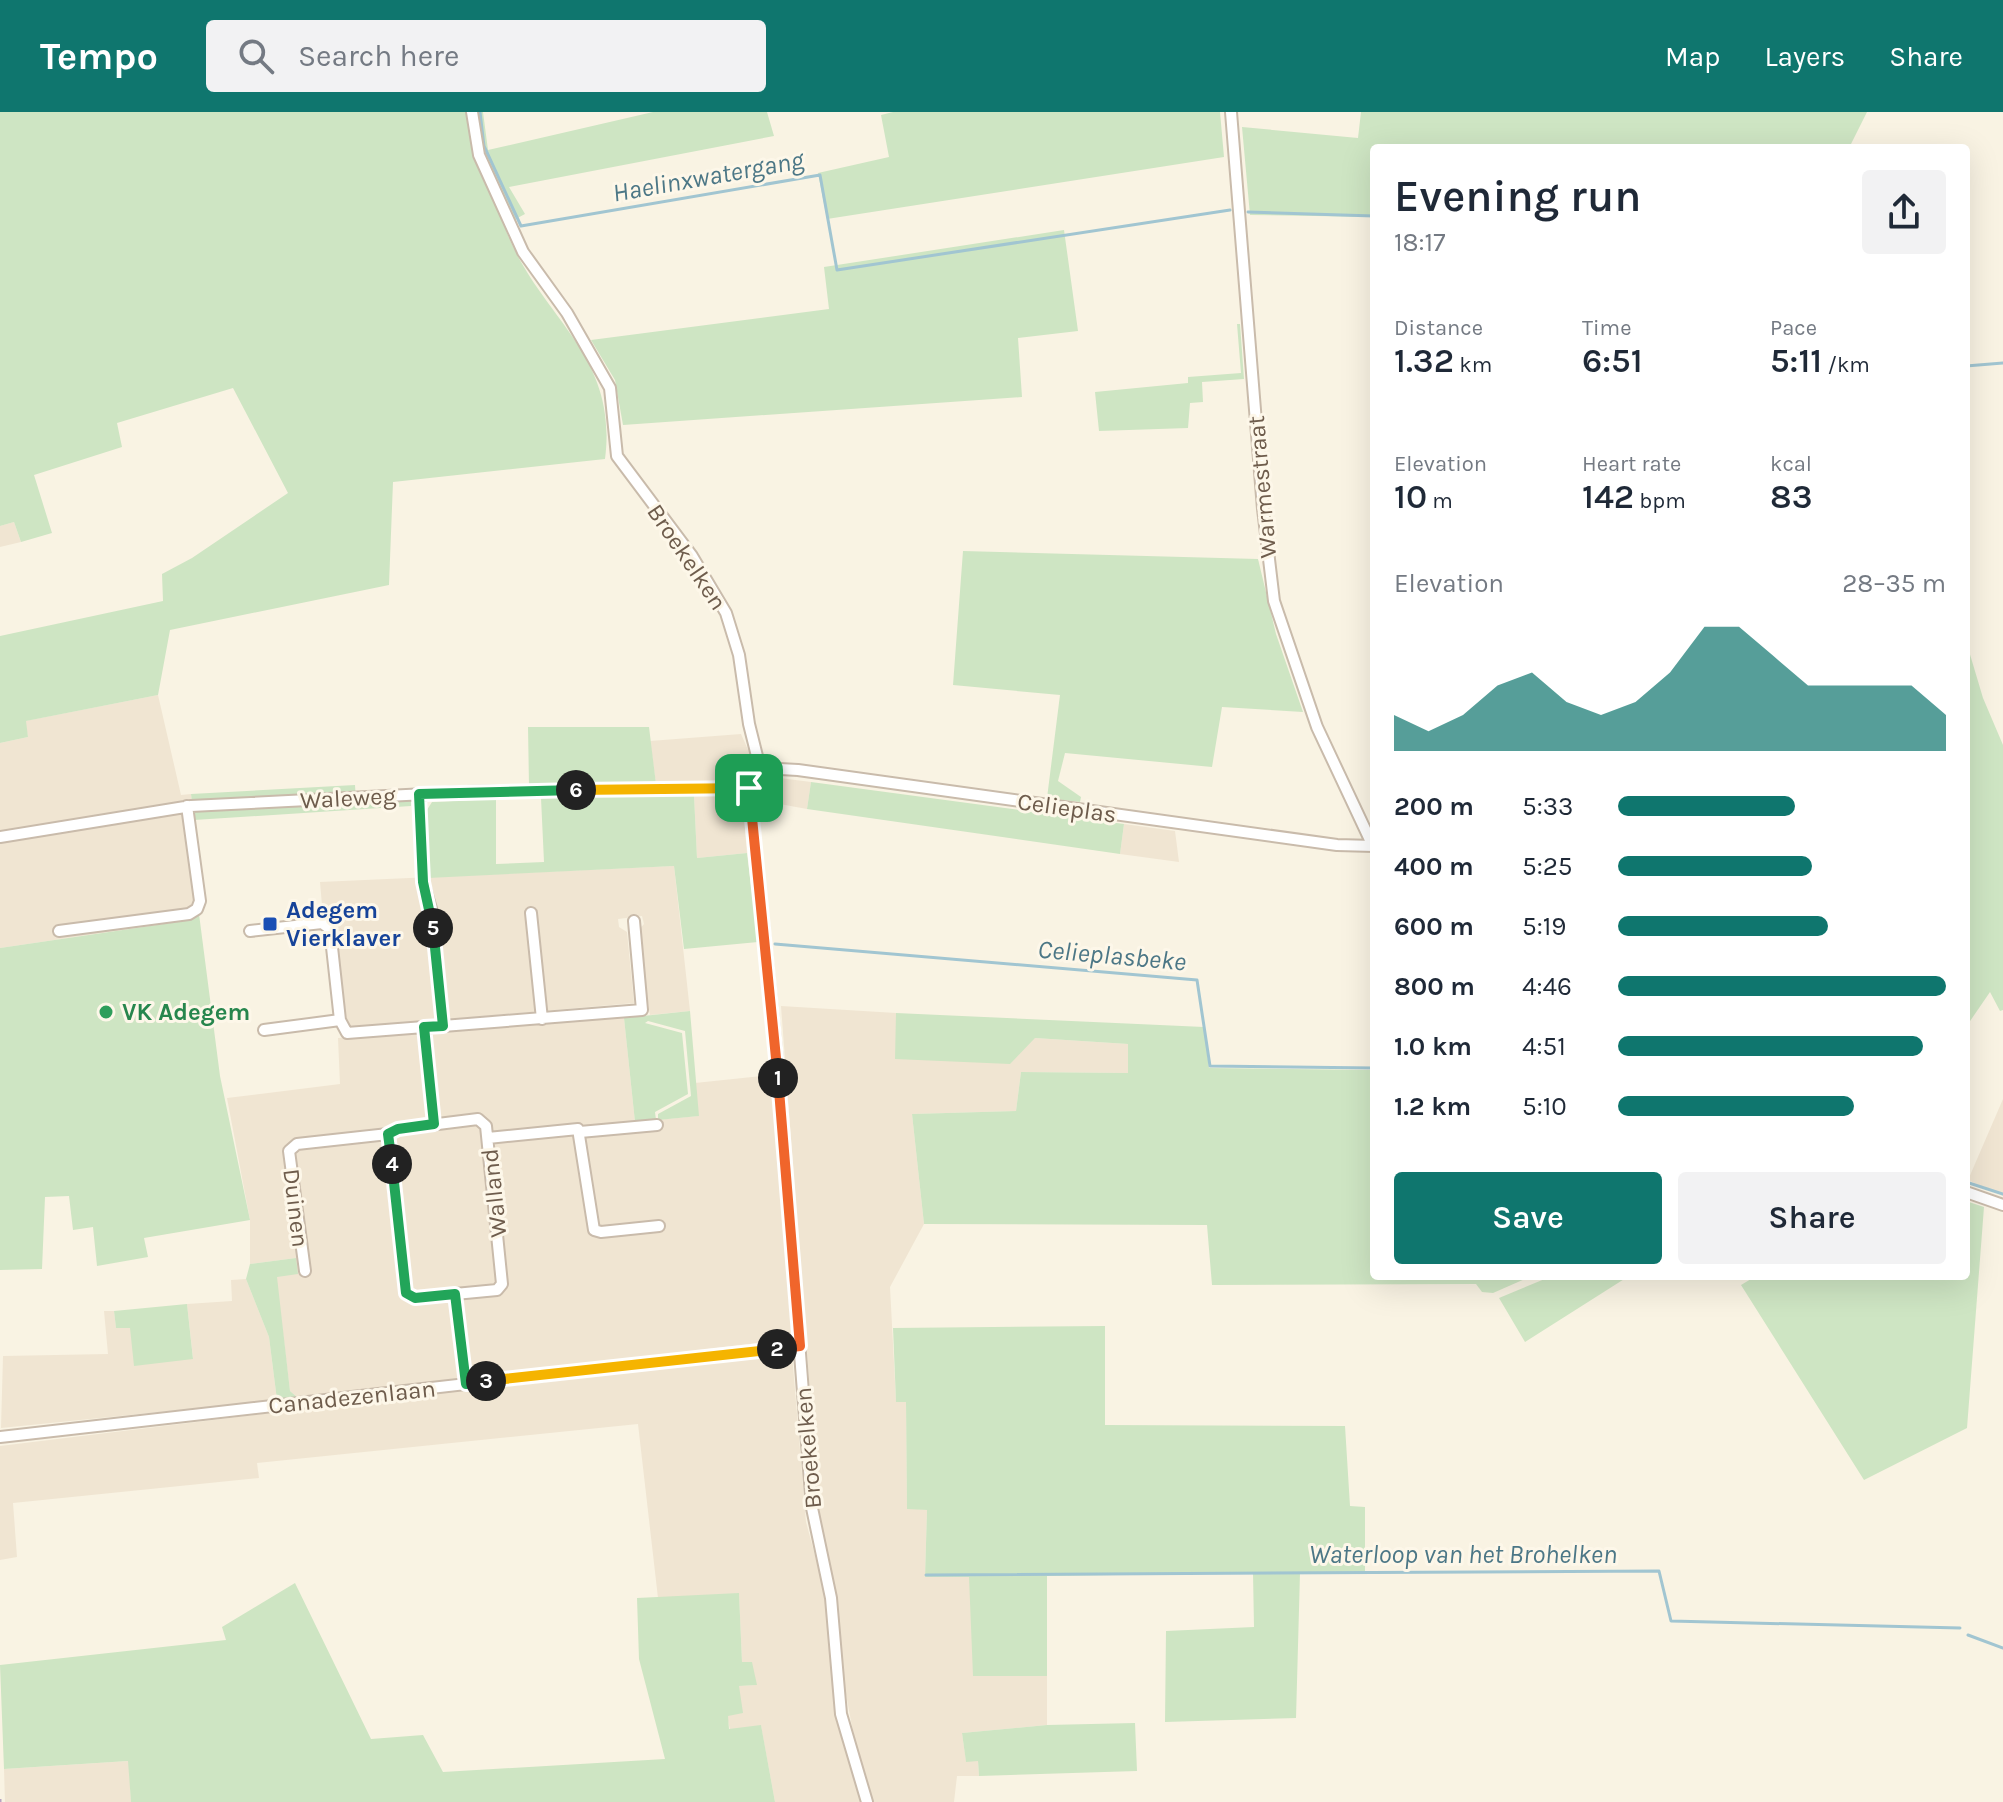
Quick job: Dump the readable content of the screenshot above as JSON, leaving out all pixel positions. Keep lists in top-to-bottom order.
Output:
{
  "streets": {
    "street": [
      "Warmestraat",
      "Broekelken",
      "Waleweg",
      "Celieplas",
      "Walland",
      "Duinen",
      "Canadezenlaan"
    ]
  },
  "crossings": [
    ["Broekelken", "Waleweg"],
    ["Broekelken", "Celieplas"],
    ["Broekelken", "Canadezenlaan"],
    ["Walland", "Duinen"]
  ],
  "water": ["Haelinxwatergang", "Celieplasbeke", "Waterloop van het Brohelken"],
  "places": {
    "transit": ["Adegem Vierklaver"],
    "other": ["VK Adegem"]
  },
  "page": {
    "header": "Tempo",
    "search": "Search here",
    "nav": ["Map", "Layers", "Share"],
    "heading": ["Evening run", "18:17"],
    "stats": [
      ["Distance", "1.32 km"],
      ["Time", "6:51"],
      ["Pace", "5:11 /km"],
      ["Elevation", "10 m"],
      ["Heart rate", "142 bpm"],
      ["kcal", "83"]
    ],
    "chart": ["Elevation", "28–35 m"],
    "pins": [
      "6",
      "5",
      "1",
      "4",
      "2",
      "3"
    ],
    "list": [
      {
        "name": "200 m",
        "note": "5:33"
      },
      {
        "name": "400 m",
        "note": "5:25"
      },
      {
        "name": "600 m",
        "note": "5:19"
      },
      {
        "name": "800 m",
        "note": "4:46"
      },
      {
        "name": "1.0 km",
        "note": "4:51"
      },
      {
        "name": "1.2 km",
        "note": "5:10"
      }
    ],
    "buttons": ["Save", "Share"]
  }
}
